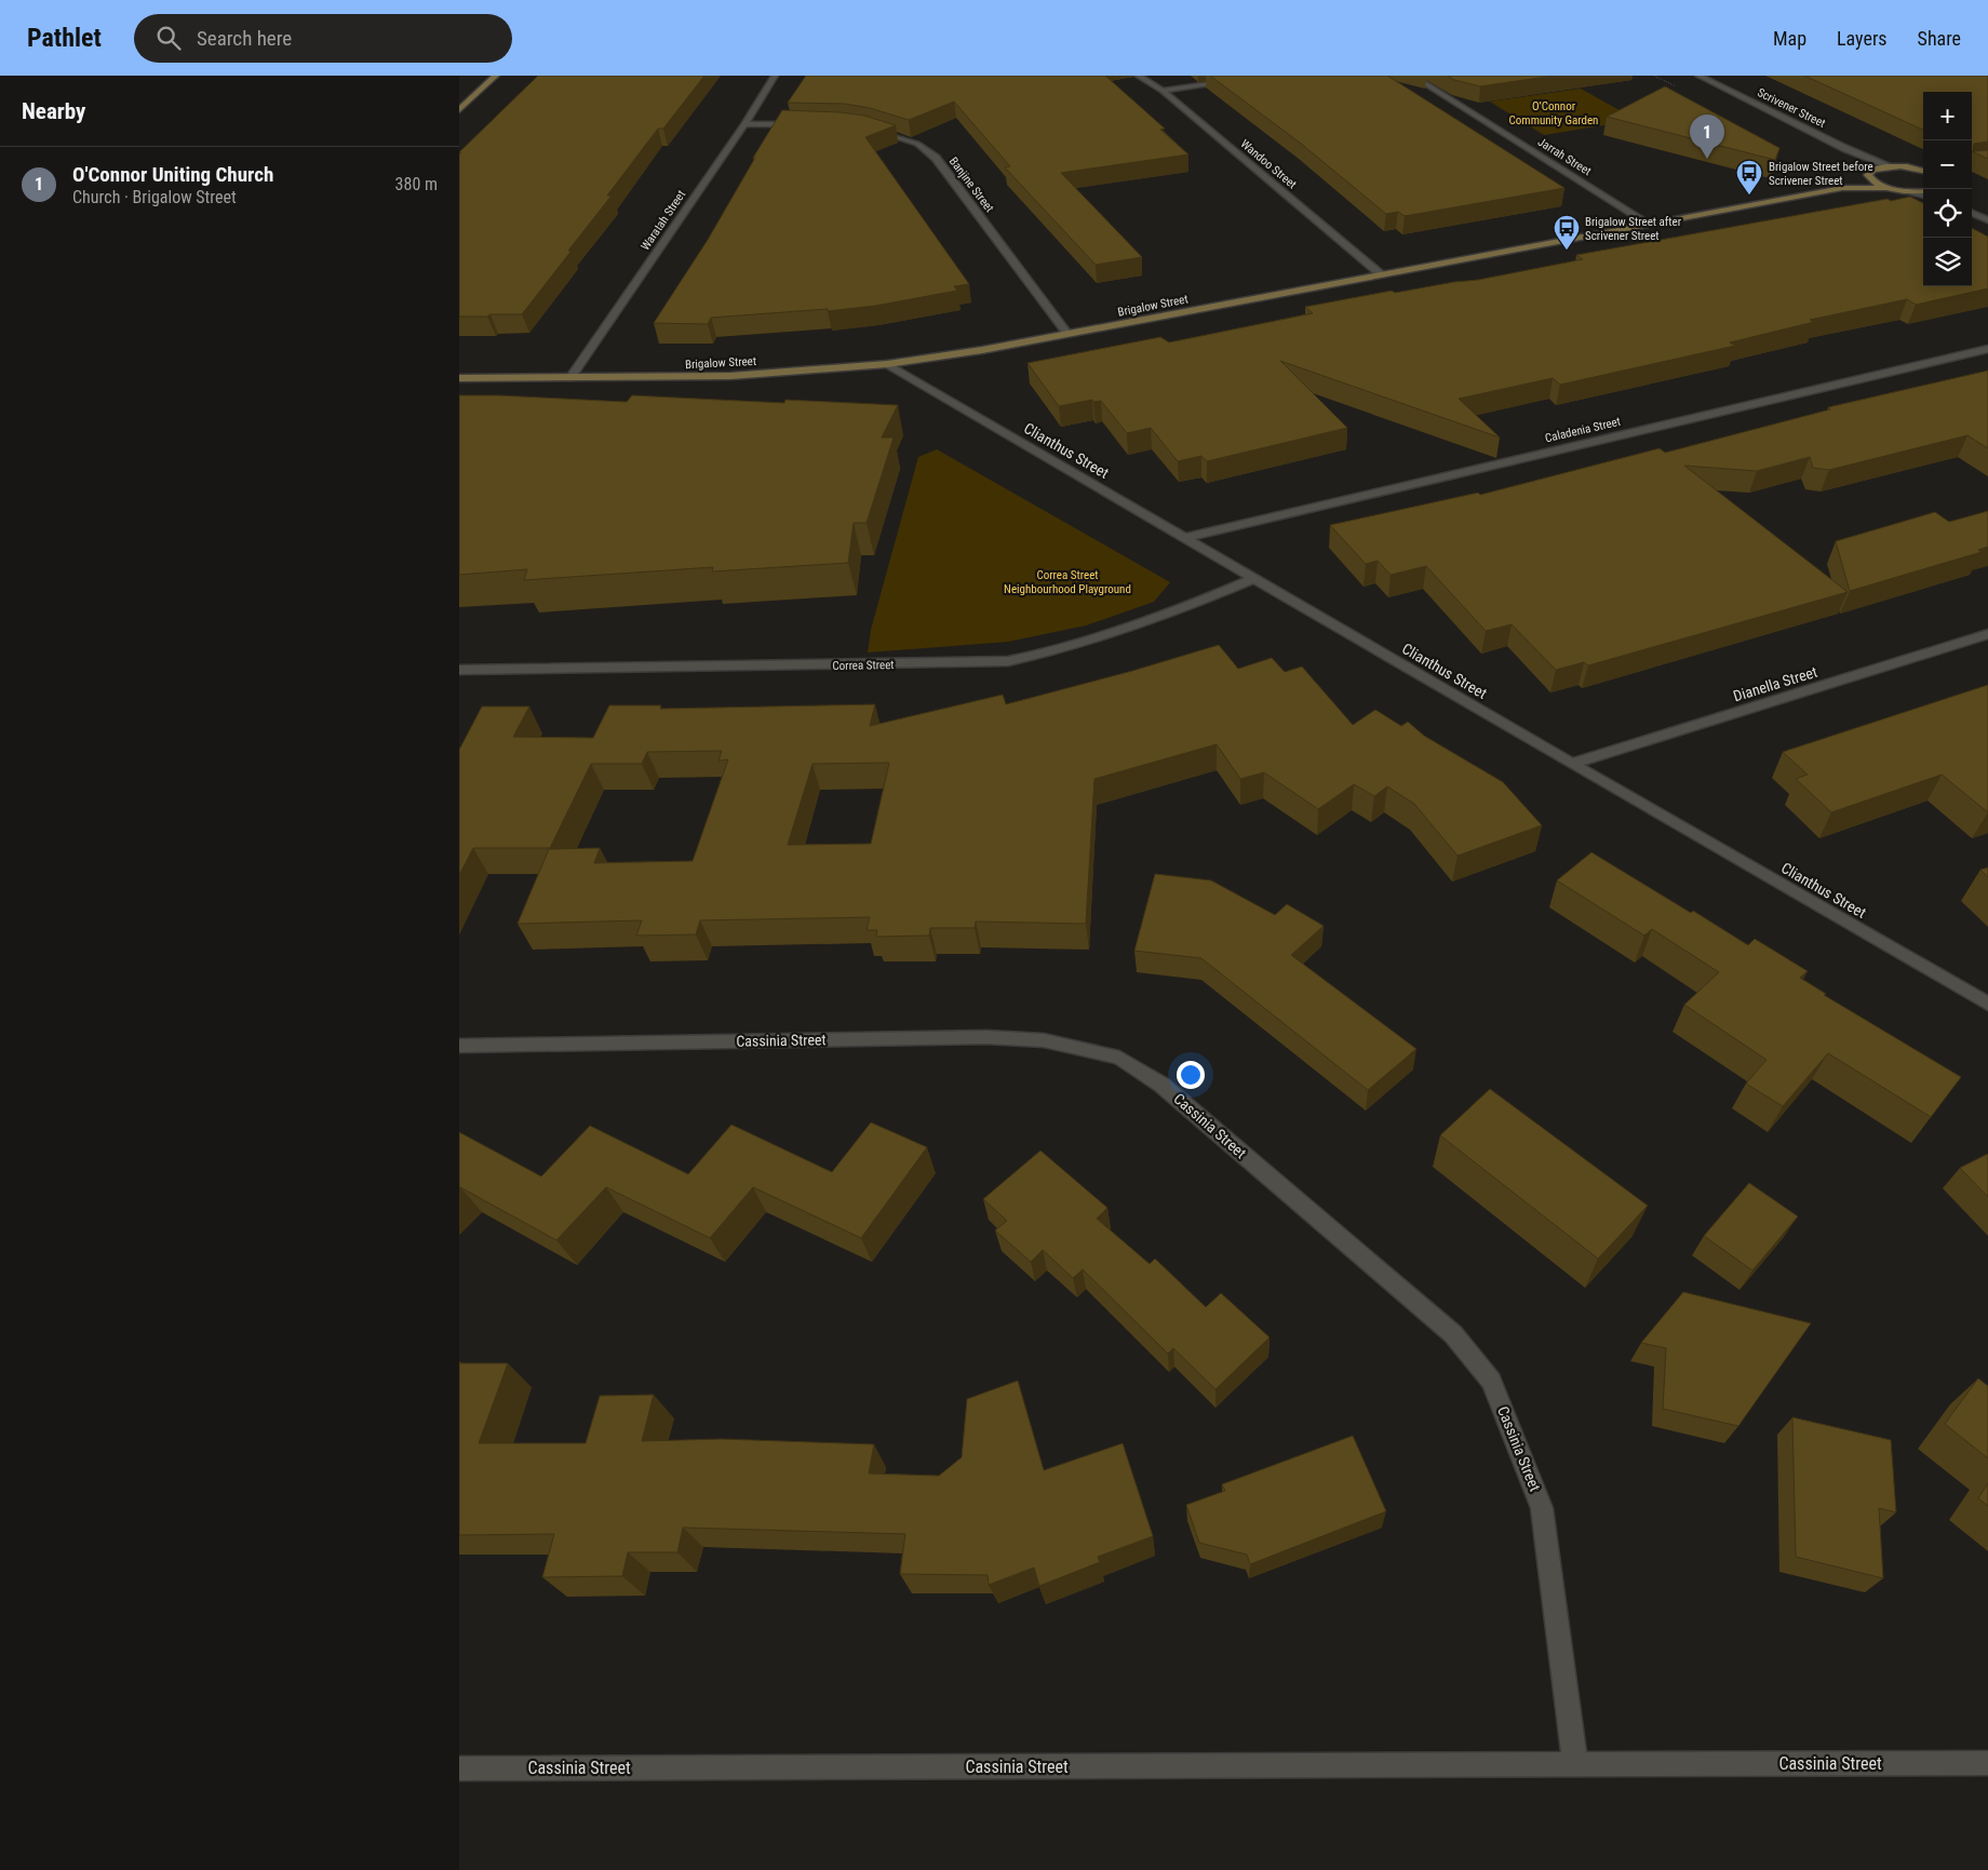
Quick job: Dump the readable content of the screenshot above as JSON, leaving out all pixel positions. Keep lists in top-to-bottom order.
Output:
{
  "streets": {
    "street": [
      "Scrivener Street",
      "Jarrah Street",
      "Wandoo Street",
      "Banjine Street",
      "Waratah Street",
      "Brigalow Street",
      "Caladenia Street",
      "Clianthus Street",
      "Correa Street",
      "Dianella Street",
      "Cassinia Street"
    ]
  },
  "crossings": [
    ["Scrivener Street", "Brigalow Street"],
    ["Jarrah Street", "Brigalow Street"],
    ["Wandoo Street", "Brigalow Street"],
    ["Banjine Street", "Brigalow Street"],
    ["Waratah Street", "Brigalow Street"],
    ["Brigalow Street", "Clianthus Street"],
    ["Caladenia Street", "Clianthus Street"],
    ["Clianthus Street", "Correa Street"],
    ["Clianthus Street", "Dianella Street"]
  ],
  "parks": ["O’Connor Community Garden", "Correa Street Neighbourhood Playground"],
  "places": {
    "bus stop": ["Brigalow Street before Scrivener Street", "Brigalow Street after Scrivener Street"]
  },
  "page": {
    "header": "Pathlet",
    "search": "Search here",
    "nav": ["Map", "Layers", "Share"],
    "heading": "Nearby",
    "map_buttons": ["+", "−"],
    "pins": "1",
    "list": [
      {
        "mark": "1",
        "name": "O'Connor Uniting Church",
        "note": "Church · Brigalow Street",
        "value": "380 m"
      }
    ]
  }
}
